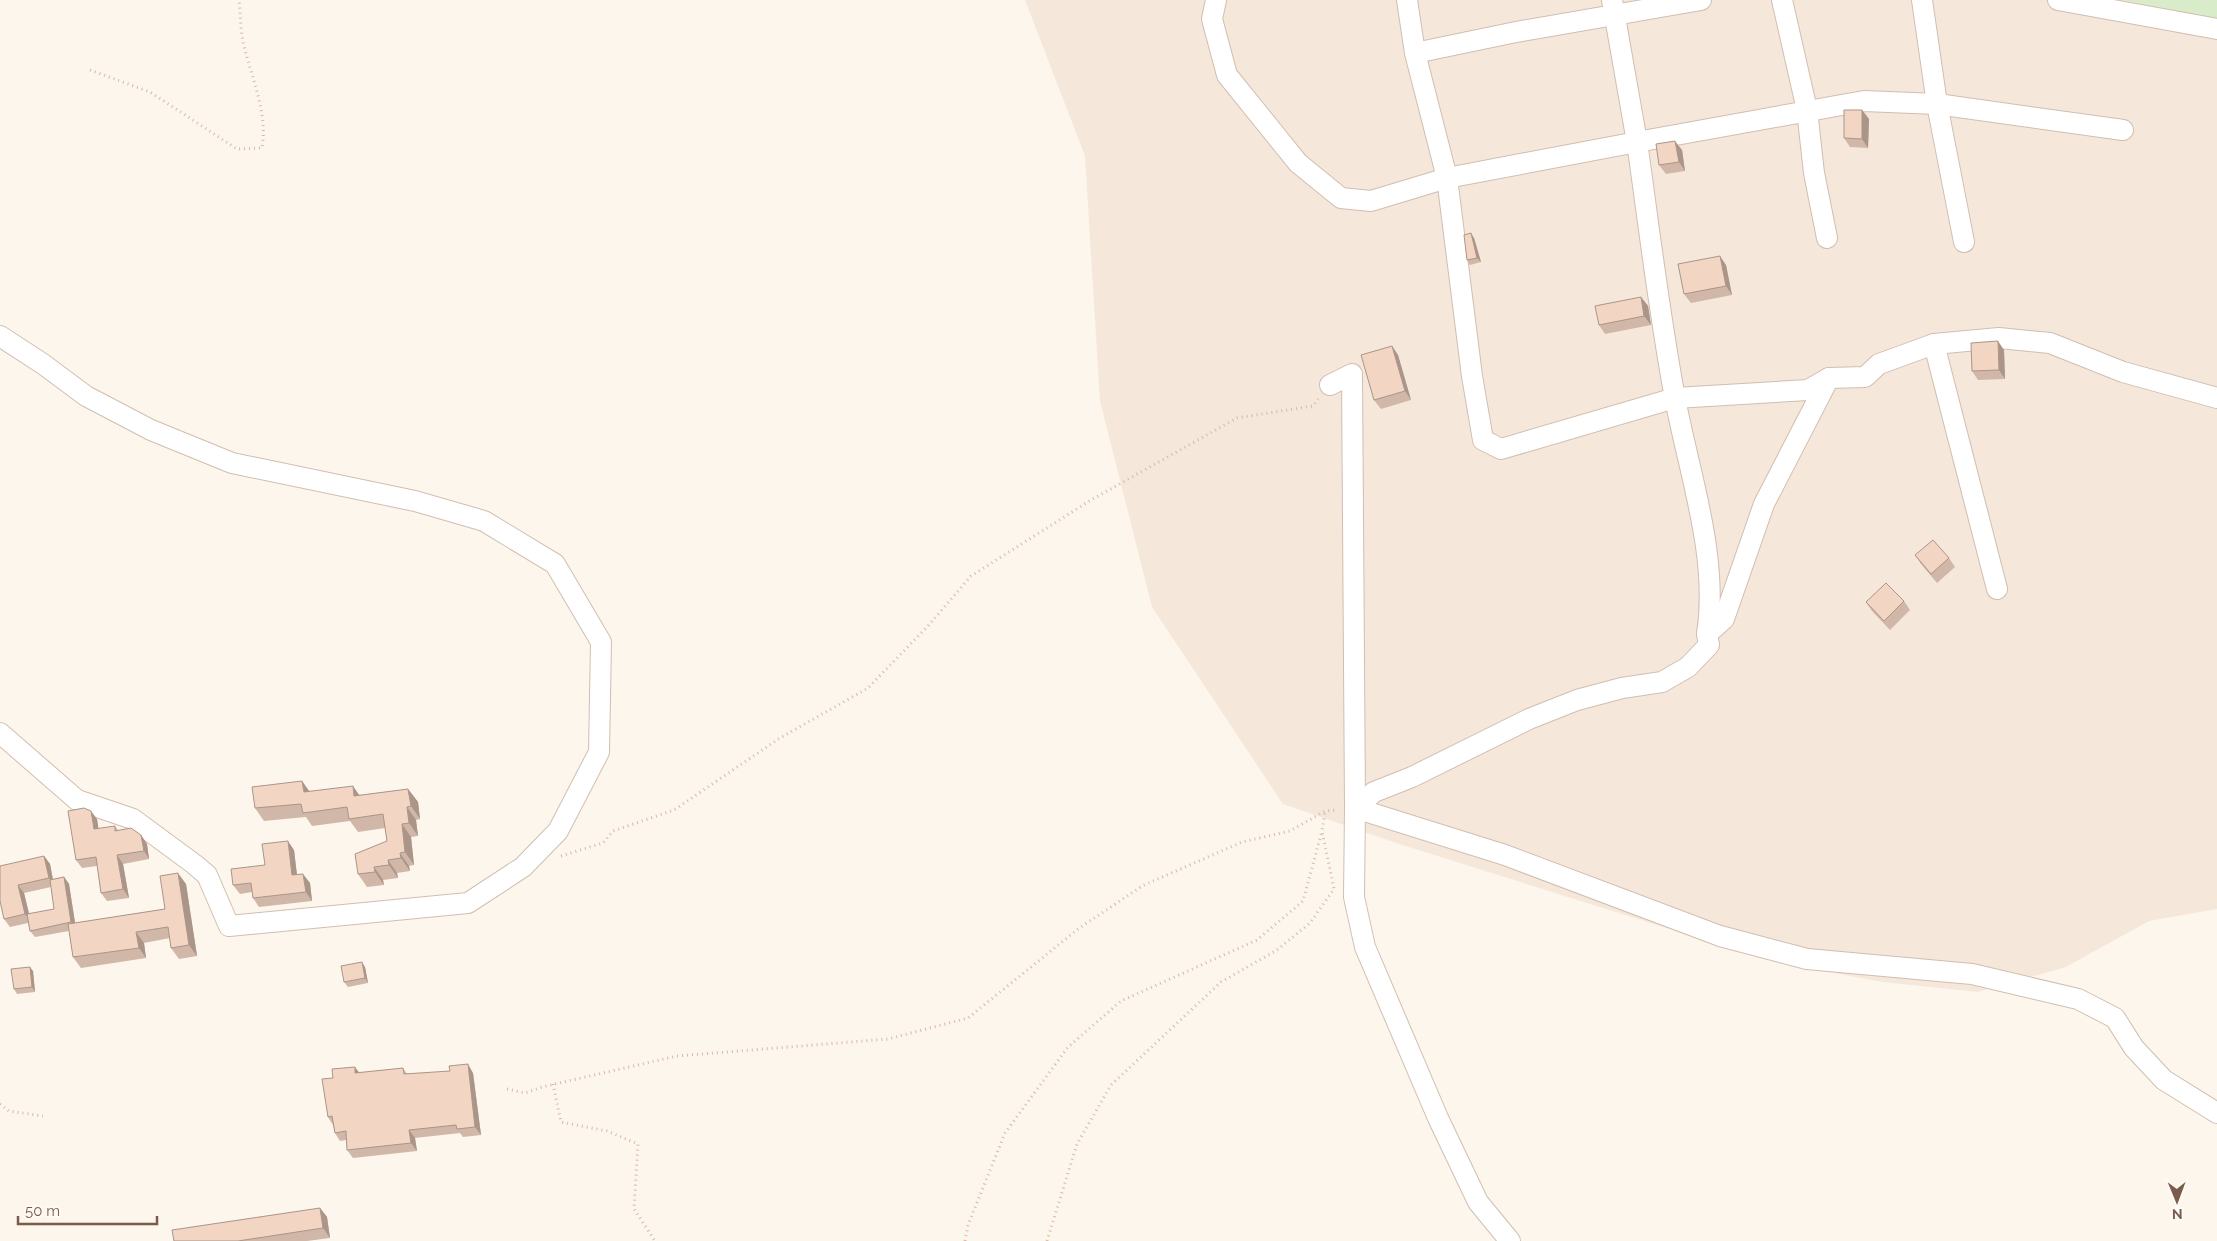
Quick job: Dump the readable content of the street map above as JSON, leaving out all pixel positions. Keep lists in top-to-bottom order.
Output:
{
  "scale_bar": "50 m",
  "north": "bottom"
}
